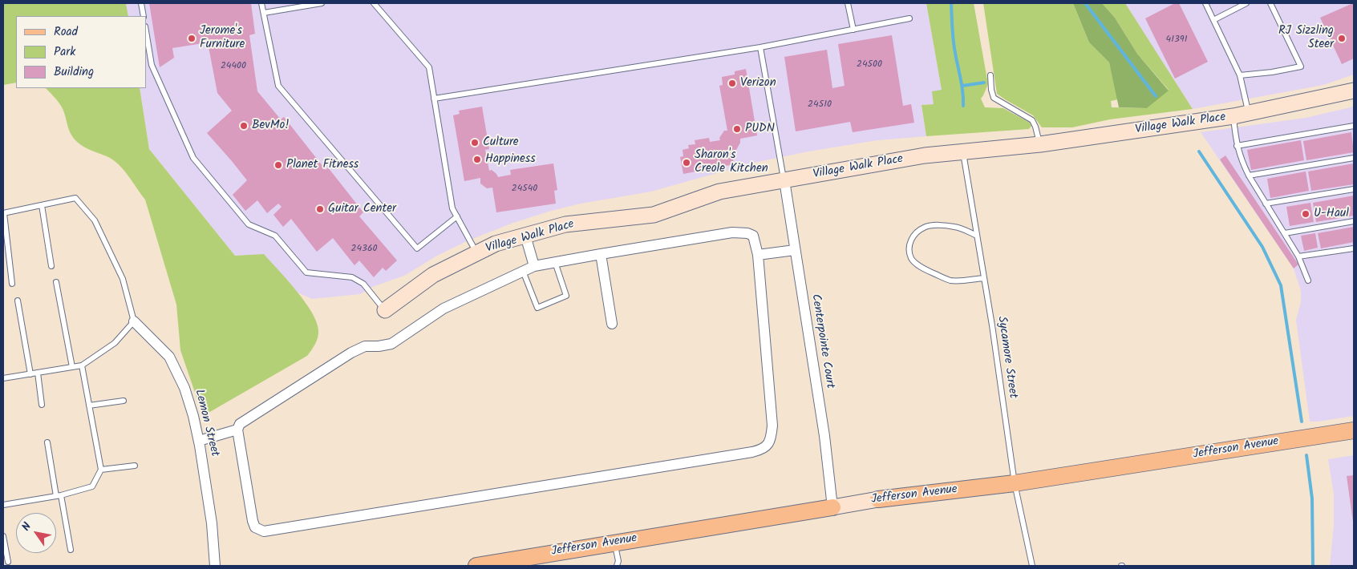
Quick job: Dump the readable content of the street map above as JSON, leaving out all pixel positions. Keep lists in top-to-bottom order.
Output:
{
  "streets": {
    "main road": ["Jefferson Avenue"],
    "street": ["Village Walk Place", "Centerpointe Court", "Lemon Street"],
    "lane": ["Sycamore Street"]
  },
  "crossings": [
    ["Village Walk Place", "Centerpointe Court"],
    ["Village Walk Place", "Sycamore Street"],
    ["Centerpointe Court", "Jefferson Avenue"],
    ["Sycamore Street", "Jefferson Avenue"]
  ],
  "places": [
    "Jerome's Furniture",
    "RJ Sizzling Steer",
    "Verizon",
    "BevMo!",
    "PUDN",
    "Culture",
    "Happiness",
    "Sharon's Creole Kitchen",
    "Planet Fitness",
    "Guitar Center",
    "U-Haul"
  ],
  "house_numbers": [
    "41391",
    "24500",
    "24400",
    "24510",
    "24540",
    "24360"
  ],
  "legend": ["Road", "Park", "Building"],
  "north": "top left"
}
